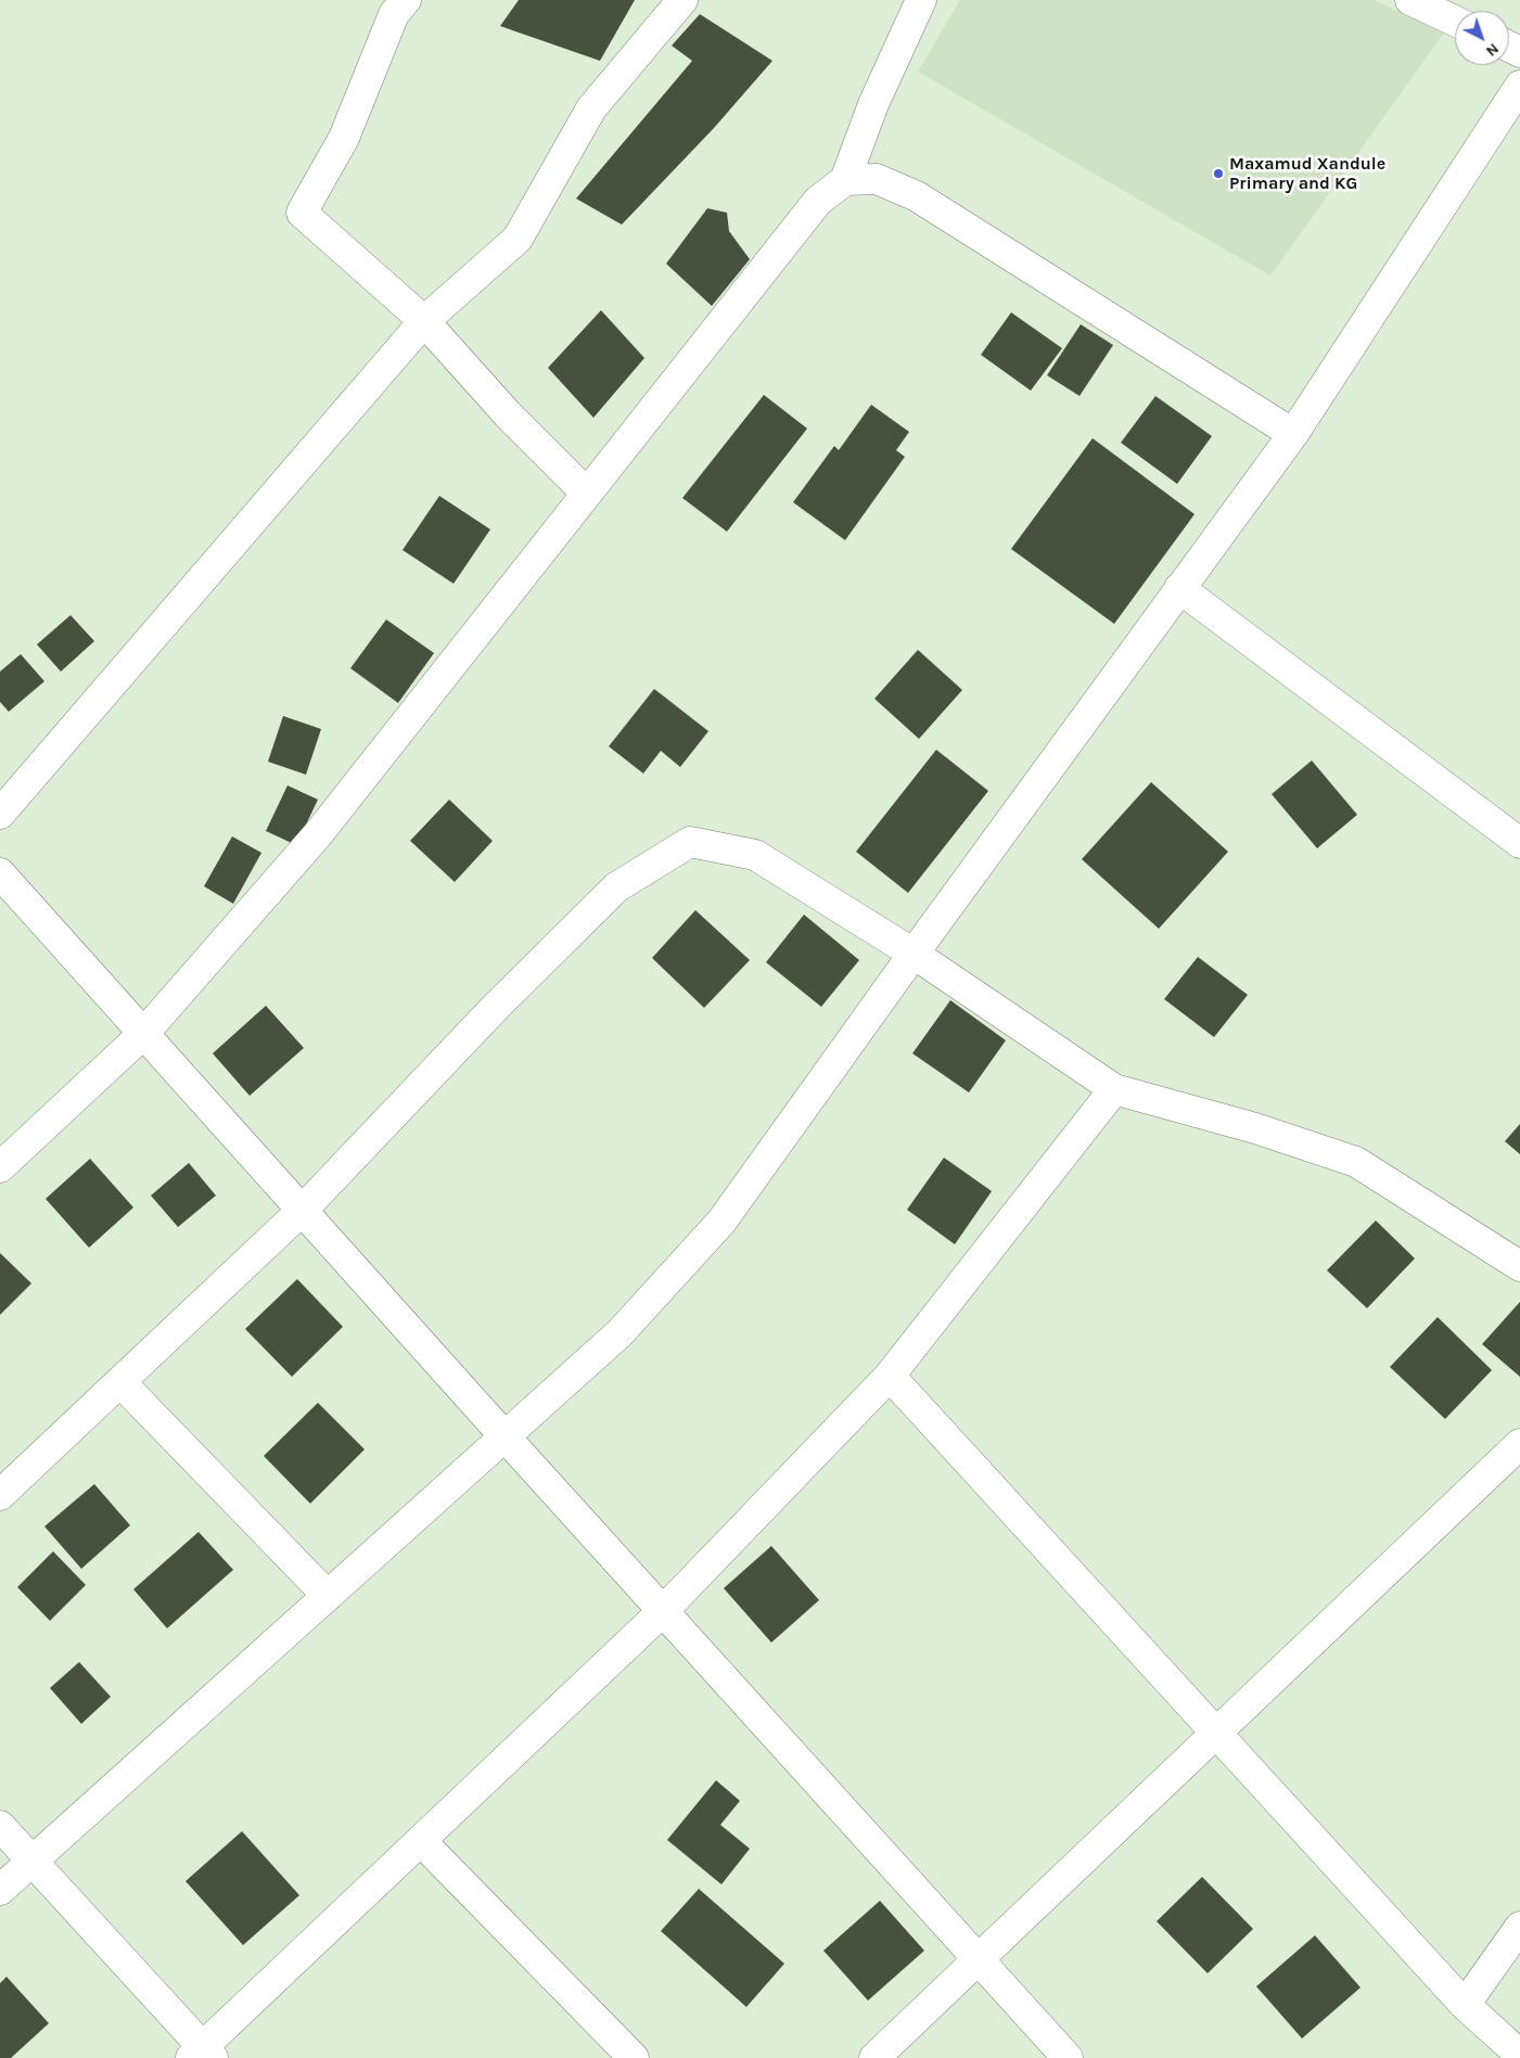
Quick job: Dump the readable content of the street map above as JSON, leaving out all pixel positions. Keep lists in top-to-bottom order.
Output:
{
  "places": ["Maxamud Xandule Primary and KG"],
  "north": "bottom right"
}
